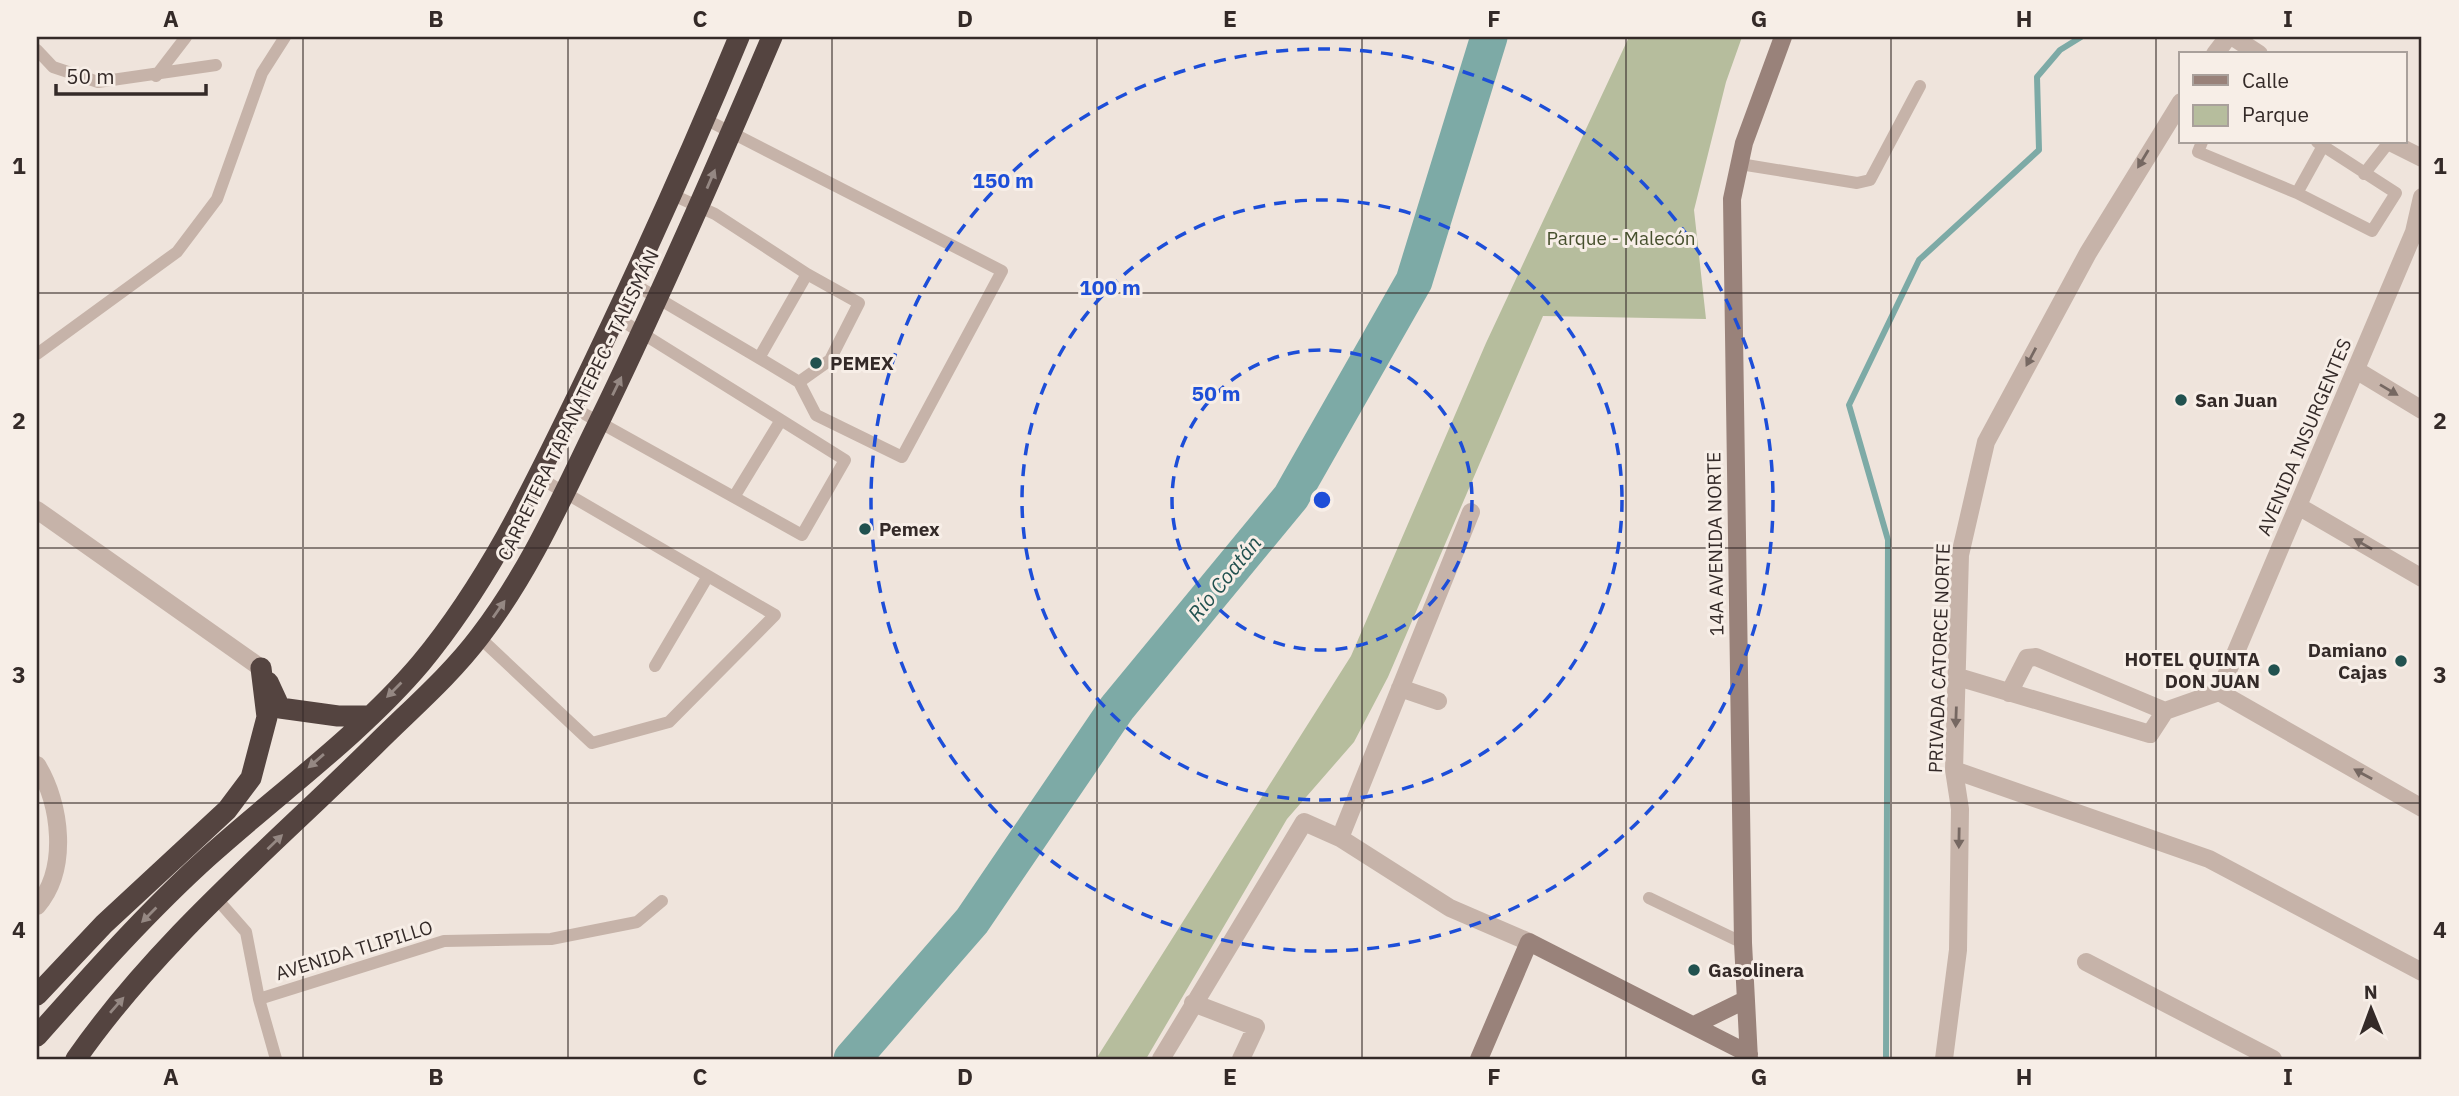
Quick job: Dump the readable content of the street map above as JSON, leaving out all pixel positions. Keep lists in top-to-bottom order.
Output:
{
  "streets": {
    "highway": ["CARRETERA TAPANATEPEC - TALISMÁN"],
    "main road": ["14A AVENIDA NORTE"],
    "street": ["AVENIDA INSURGENTES", "PRIVADA CATORCE NORTE"],
    "lane": ["AVENIDA TLIPILLO"]
  },
  "one_way": ["PRIVADA CATORCE NORTE"],
  "water": ["Río Coatán"],
  "parks": ["Parque - Malecón"],
  "places": [
    "PEMEX",
    "San Juan",
    "Pemex",
    "Damiano Cajas",
    "HOTEL QUINTA DON JUAN",
    "Gasolinera"
  ],
  "legend": ["Calle", "Parque"],
  "scale_bar": "50 m",
  "north": "top",
  "grid": {
    "columns": [
      "A",
      "B",
      "C",
      "D",
      "E",
      "F",
      "G",
      "H",
      "I"
    ],
    "rows": [
      "1",
      "2",
      "3",
      "4"
    ]
  },
  "rings": ["150 m", "100 m", "50 m"]
}
